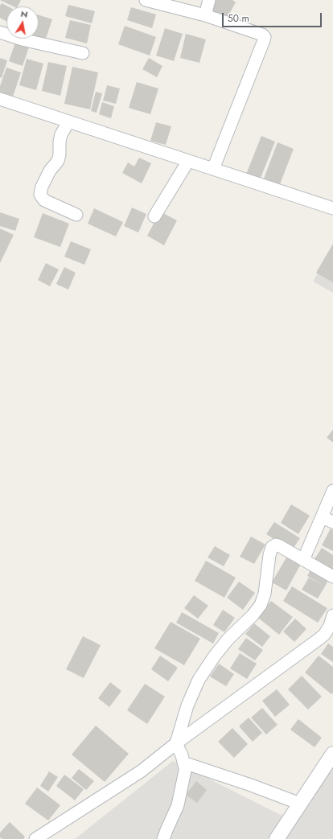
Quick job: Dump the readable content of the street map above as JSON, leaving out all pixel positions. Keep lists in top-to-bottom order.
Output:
{
  "scale_bar": "50 m",
  "north": "top"
}
